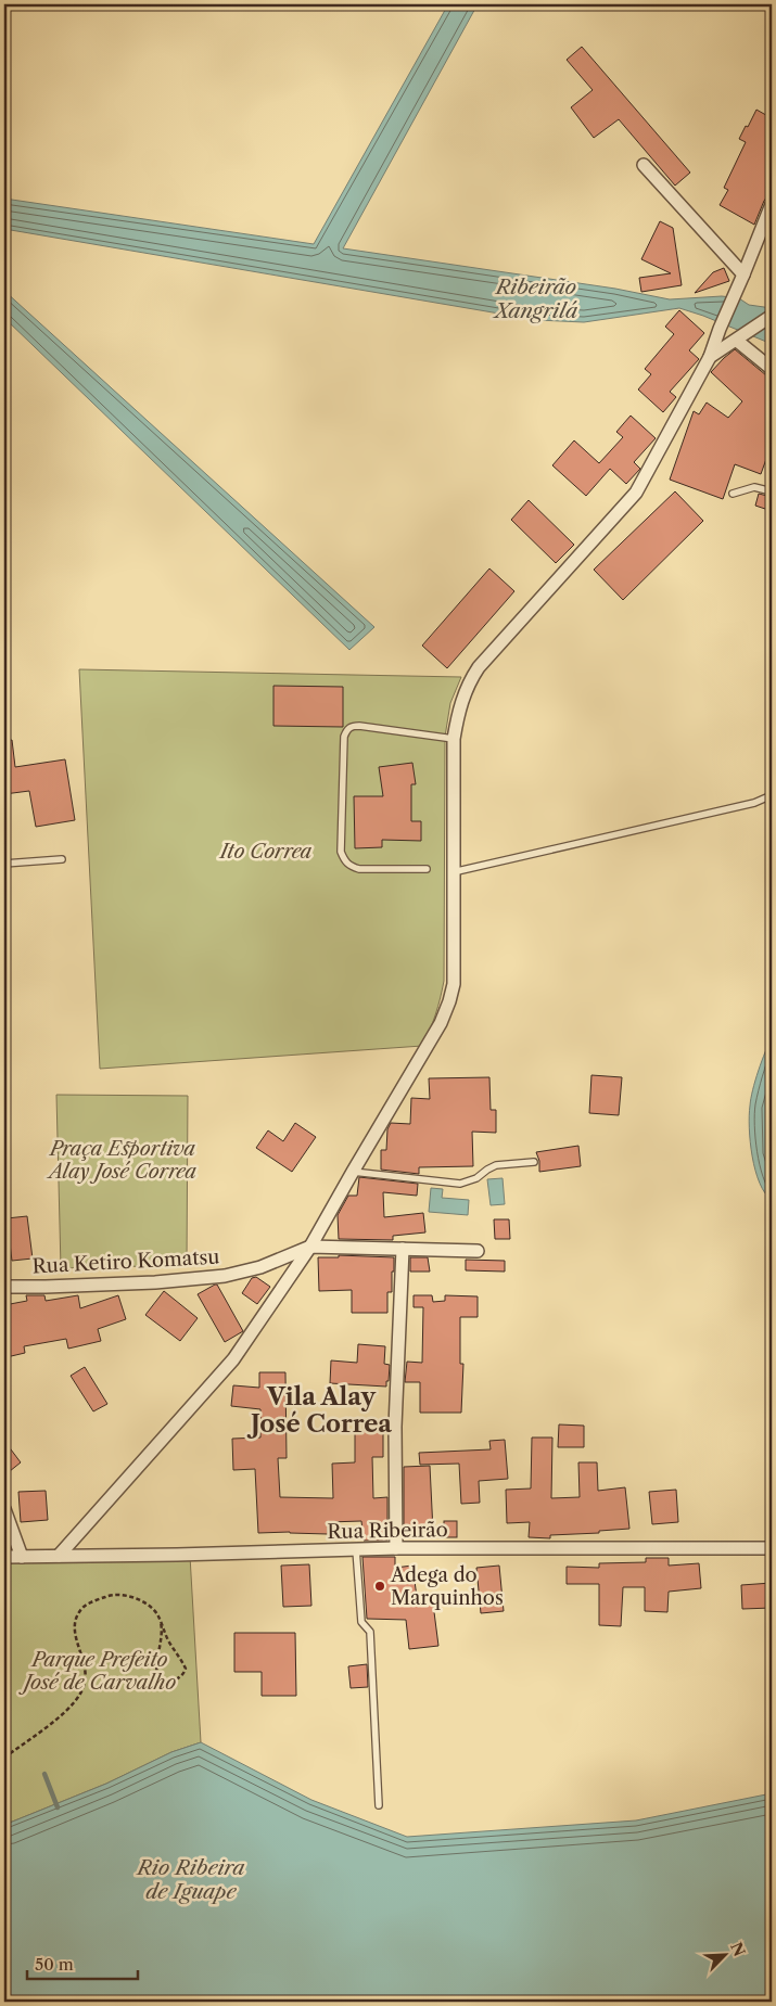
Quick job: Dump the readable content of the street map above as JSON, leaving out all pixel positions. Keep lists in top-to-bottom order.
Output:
{
  "streets": {
    "street": ["Rua Ketiro Komatsu", "Rua Ribeirão"]
  },
  "districts": ["Vila Alay José Correa"],
  "water": ["Ribeirão Xangrilá", "Rio Ribeira de Iguape"],
  "parks": ["Ito Correa", "Praça Esportiva Alay José Correa", "Parque Prefeito José de Carvalho"],
  "places": ["Adega do Marquinhos"],
  "scale_bar": "50 m",
  "north": "top right"
}
